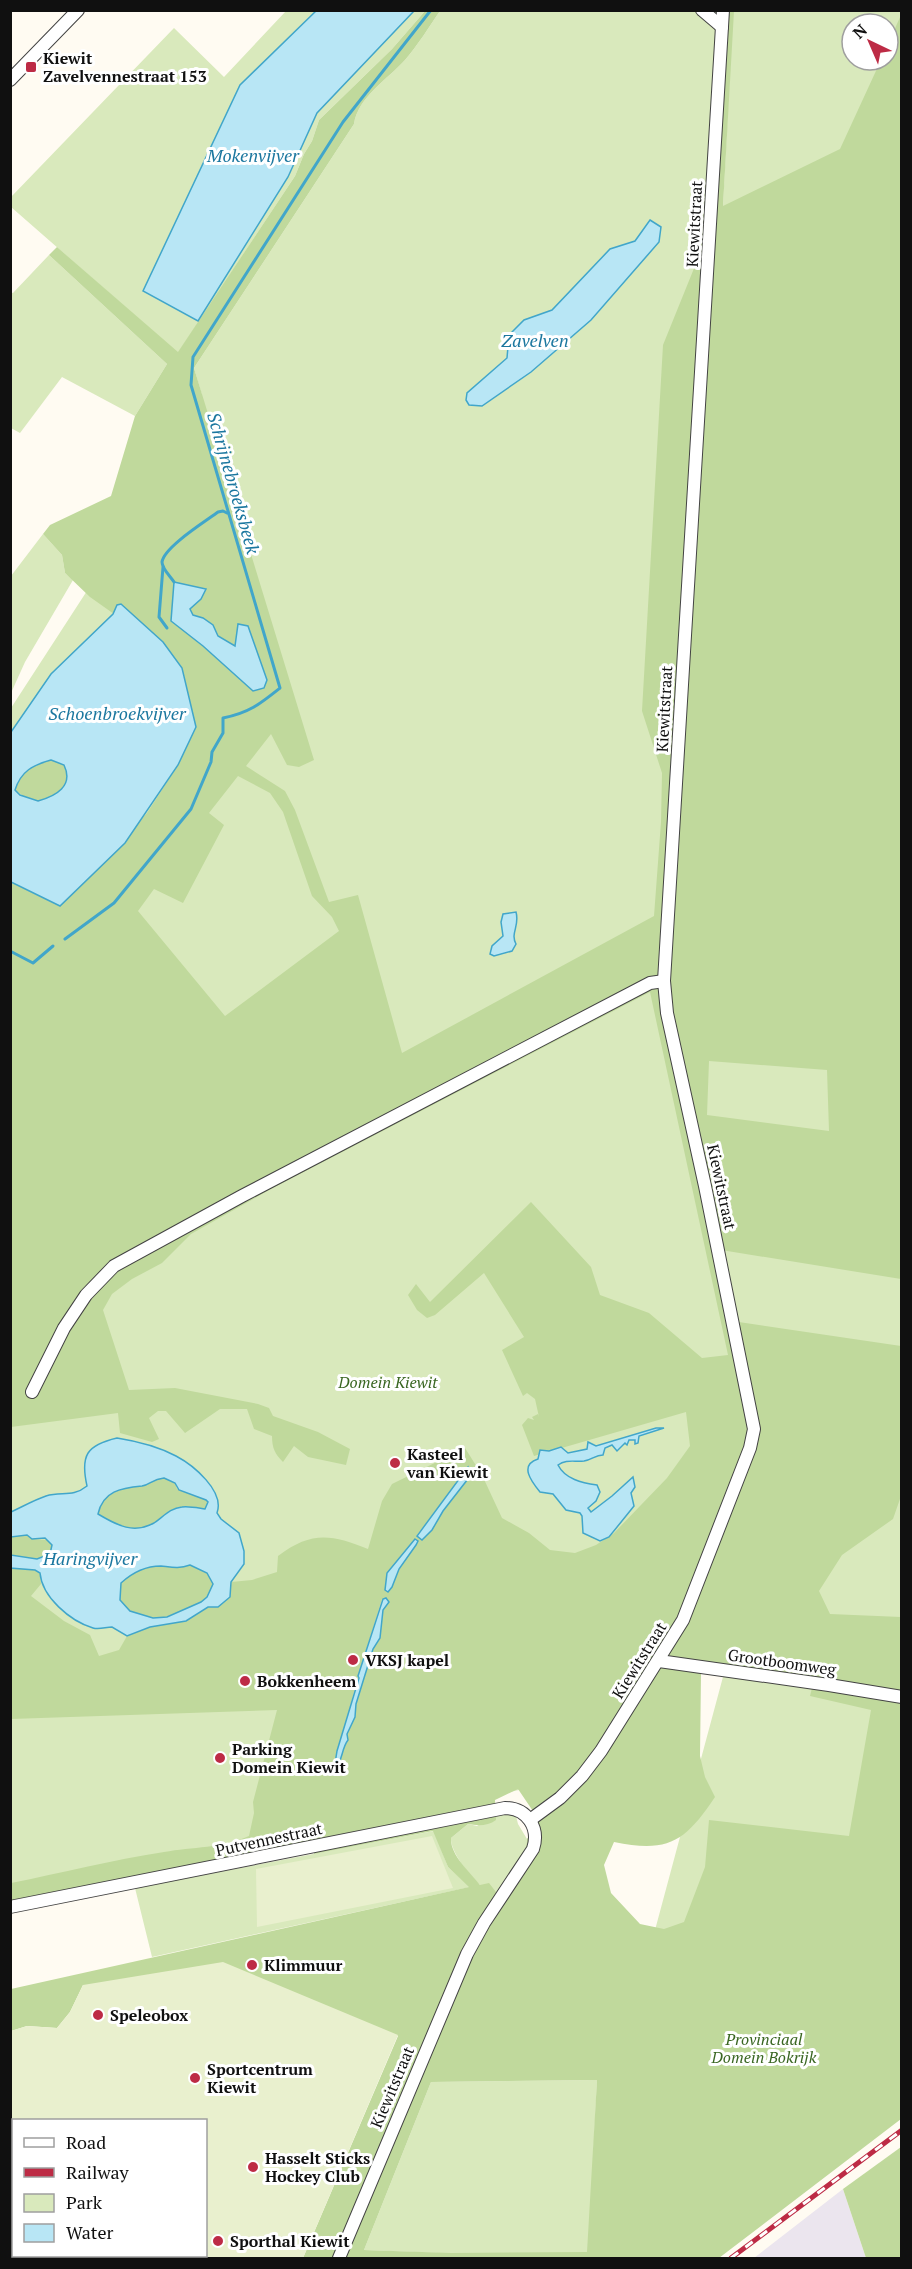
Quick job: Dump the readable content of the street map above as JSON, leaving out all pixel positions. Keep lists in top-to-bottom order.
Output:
{
  "streets": {
    "street": ["Kiewitstraat", "Grootboomweg", "Putvennestraat"]
  },
  "crossings": [
    ["Kiewitstraat", "Grootboomweg"],
    ["Kiewitstraat", "Putvennestraat"]
  ],
  "water": [
    "Mokenvijver",
    "Zavelven",
    "Schrijnebroeksbeek",
    "Schoenbroekvijver",
    "Haringvijver"
  ],
  "parks": ["Domein Kiewit", "Provinciaal Domein Bokrijk"],
  "places": {
    "transit": ["Kiewit Zavelvennestraat 153"],
    "other": [
      "Kasteel van Kiewit",
      "VKSJ kapel",
      "Bokkenheem",
      "Parking Domein Kiewit",
      "Klimmuur",
      "Speleobox",
      "Sportcentrum Kiewit",
      "Hasselt Sticks Hockey Club",
      "Sporthal Kiewit"
    ]
  },
  "legend": [
    "Road",
    "Railway",
    "Park",
    "Water"
  ],
  "north": "top left"
}
